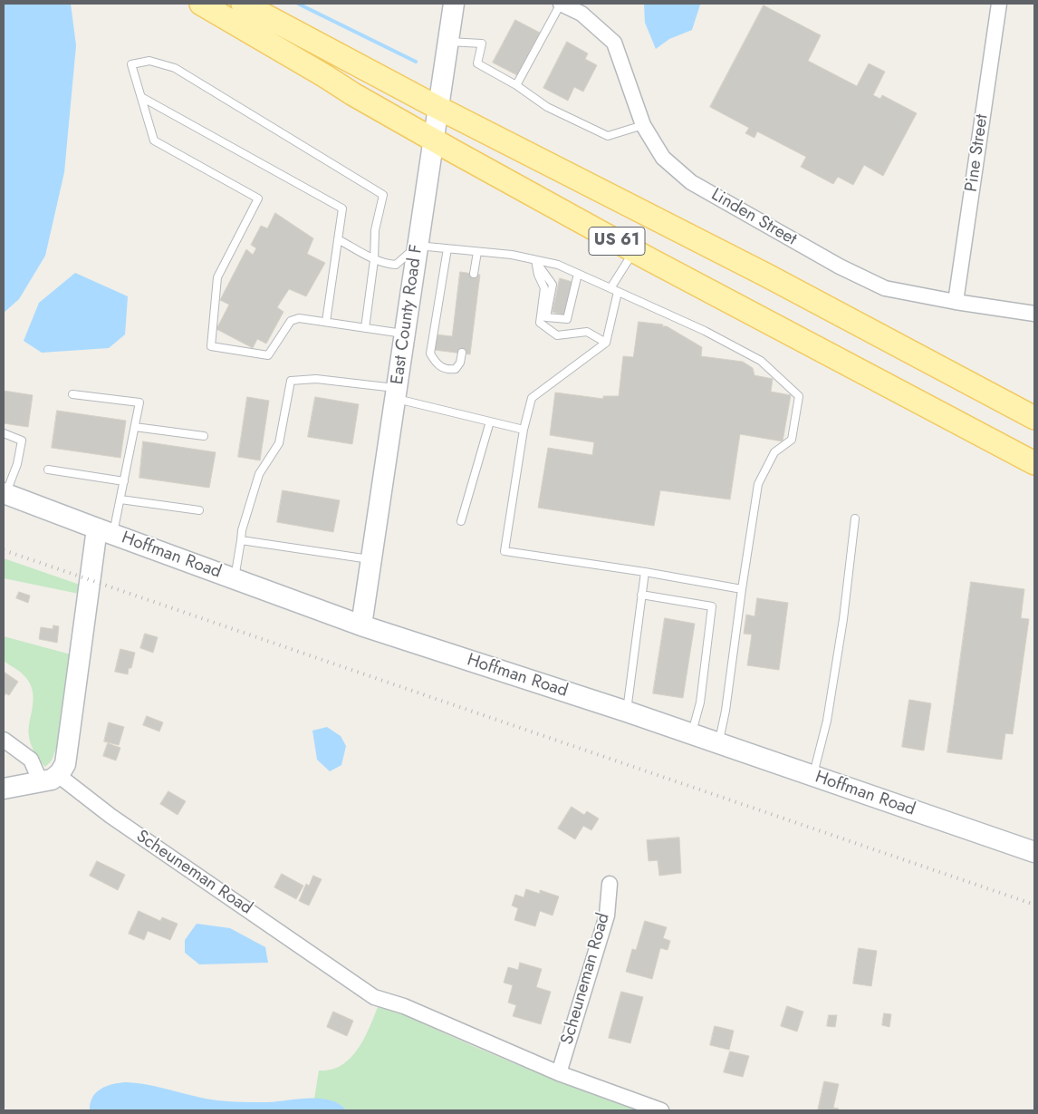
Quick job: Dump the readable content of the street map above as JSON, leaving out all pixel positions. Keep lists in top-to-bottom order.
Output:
{
  "streets": {
    "main road": ["US 61"],
    "street": [
      "Pine Street",
      "Linden Street",
      "East County Road F",
      "Hoffman Road",
      "Scheuneman Road"
    ]
  },
  "crossings": [
    ["Pine Street", "Linden Street"],
    ["US 61", "East County Road F"],
    ["East County Road F", "Hoffman Road"]
  ]
}
